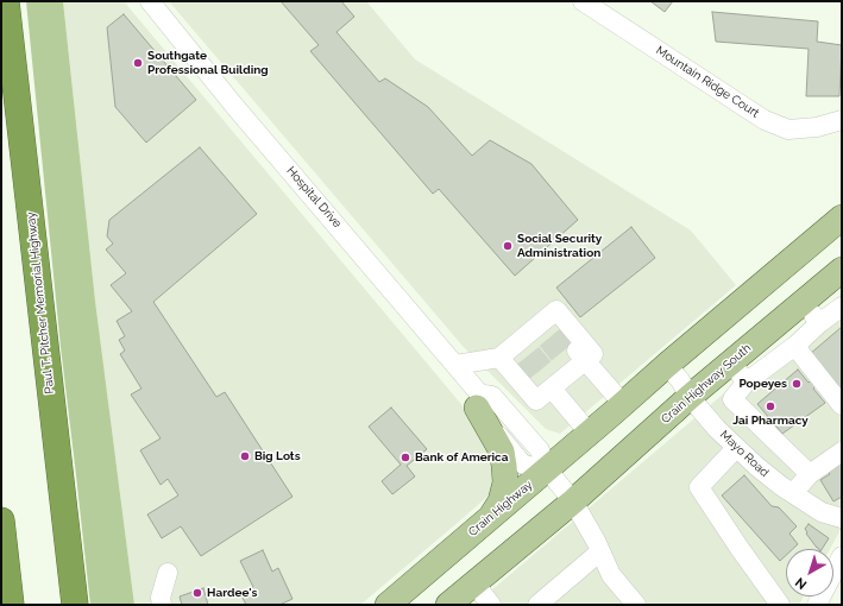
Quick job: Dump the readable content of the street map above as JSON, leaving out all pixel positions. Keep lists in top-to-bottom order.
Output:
{
  "streets": {
    "highway": ["Paul T. Pitcher Memorial Highway"],
    "main road": ["Crain Highway South", "Crain Highway"],
    "street": ["Mountain Ridge Court", "Hospital Drive", "Mayo Road"]
  },
  "crossings": [
    ["Hospital Drive", "Crain Highway South"],
    ["Hospital Drive", "Crain Highway"],
    ["Crain Highway South", "Mayo Road"]
  ],
  "places": [
    "Southgate Professional Building",
    "Social Security Administration",
    "Popeyes",
    "Jai Pharmacy",
    "Big Lots",
    "Bank of America",
    "Hardee's"
  ],
  "north": "bottom left"
}
